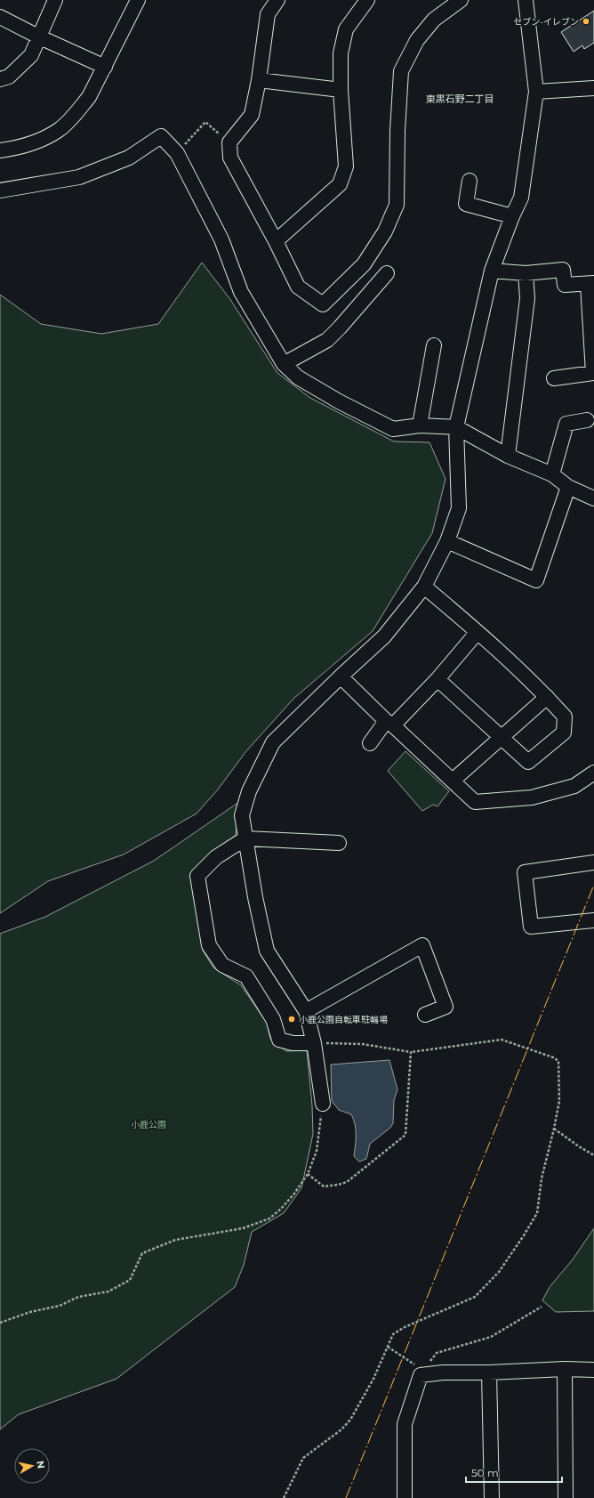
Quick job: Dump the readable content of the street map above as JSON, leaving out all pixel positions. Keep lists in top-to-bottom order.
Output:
{
  "districts": ["東黒石野二丁目"],
  "parks": ["小鹿公園"],
  "places": ["セブン-イレブン", "小鹿公園自転車駐輪場"],
  "scale_bar": "50 m",
  "north": "right"
}
